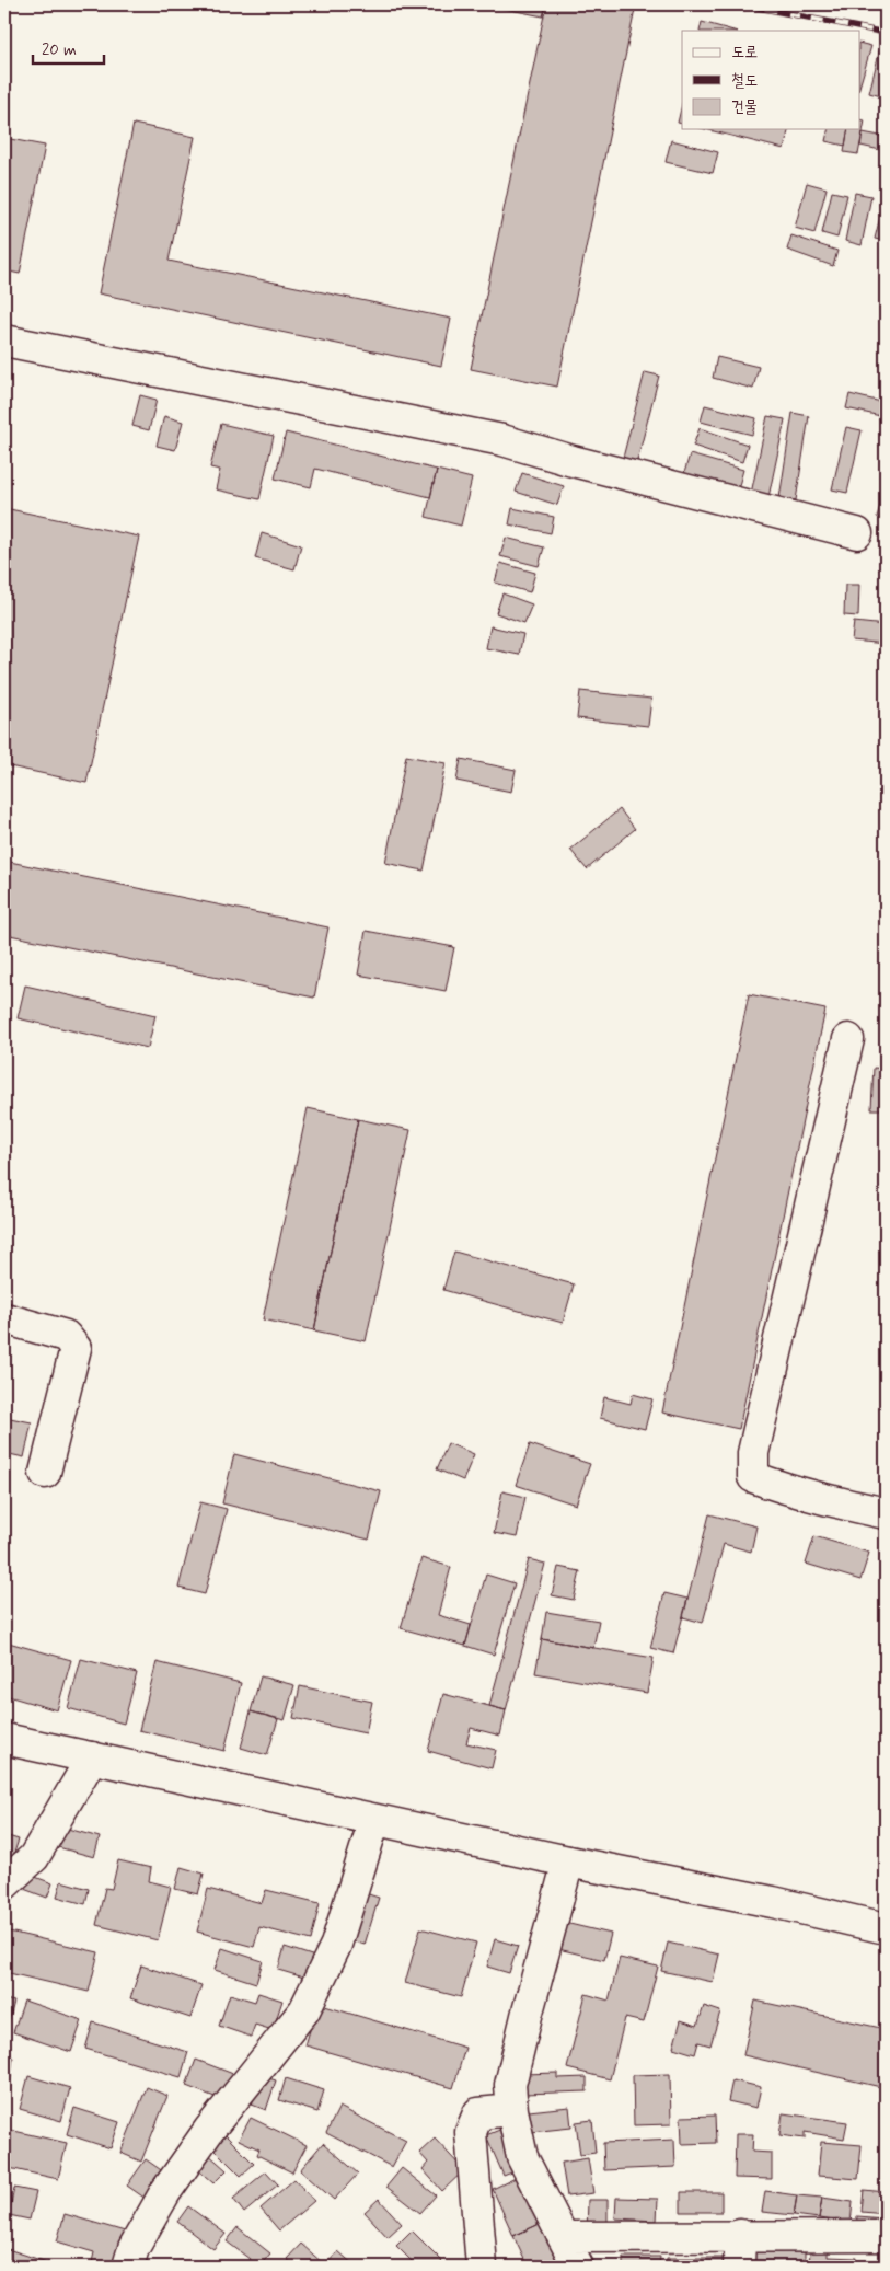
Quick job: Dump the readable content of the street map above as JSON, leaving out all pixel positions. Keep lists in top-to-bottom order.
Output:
{
  "legend": ["도로", "철도", "건물"],
  "scale_bar": "20 m"
}
